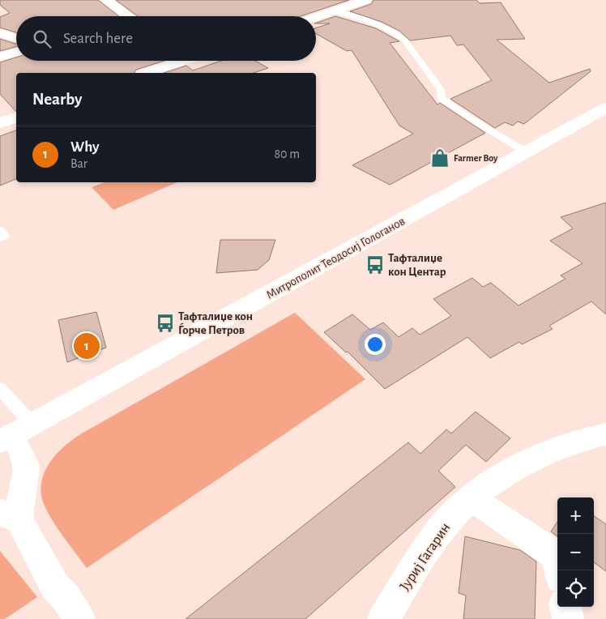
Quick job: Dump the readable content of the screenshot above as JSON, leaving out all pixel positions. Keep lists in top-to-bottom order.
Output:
{
  "streets": {
    "street": ["Митрополит Теодосиј Гологанов", "Јуриј Гагарин"]
  },
  "places": {
    "shop": ["Farmer Boy"],
    "bus stop": ["Тафталиџе кон Центар", "Тафталиџе кон Ѓорче Петров"]
  },
  "page": {
    "search": "Search here",
    "heading": "Nearby",
    "list": [
      {
        "mark": "1",
        "name": "Why",
        "note": "Bar",
        "value": "80 m"
      }
    ],
    "pins": "1",
    "map_buttons": ["+", "−"]
  }
}
